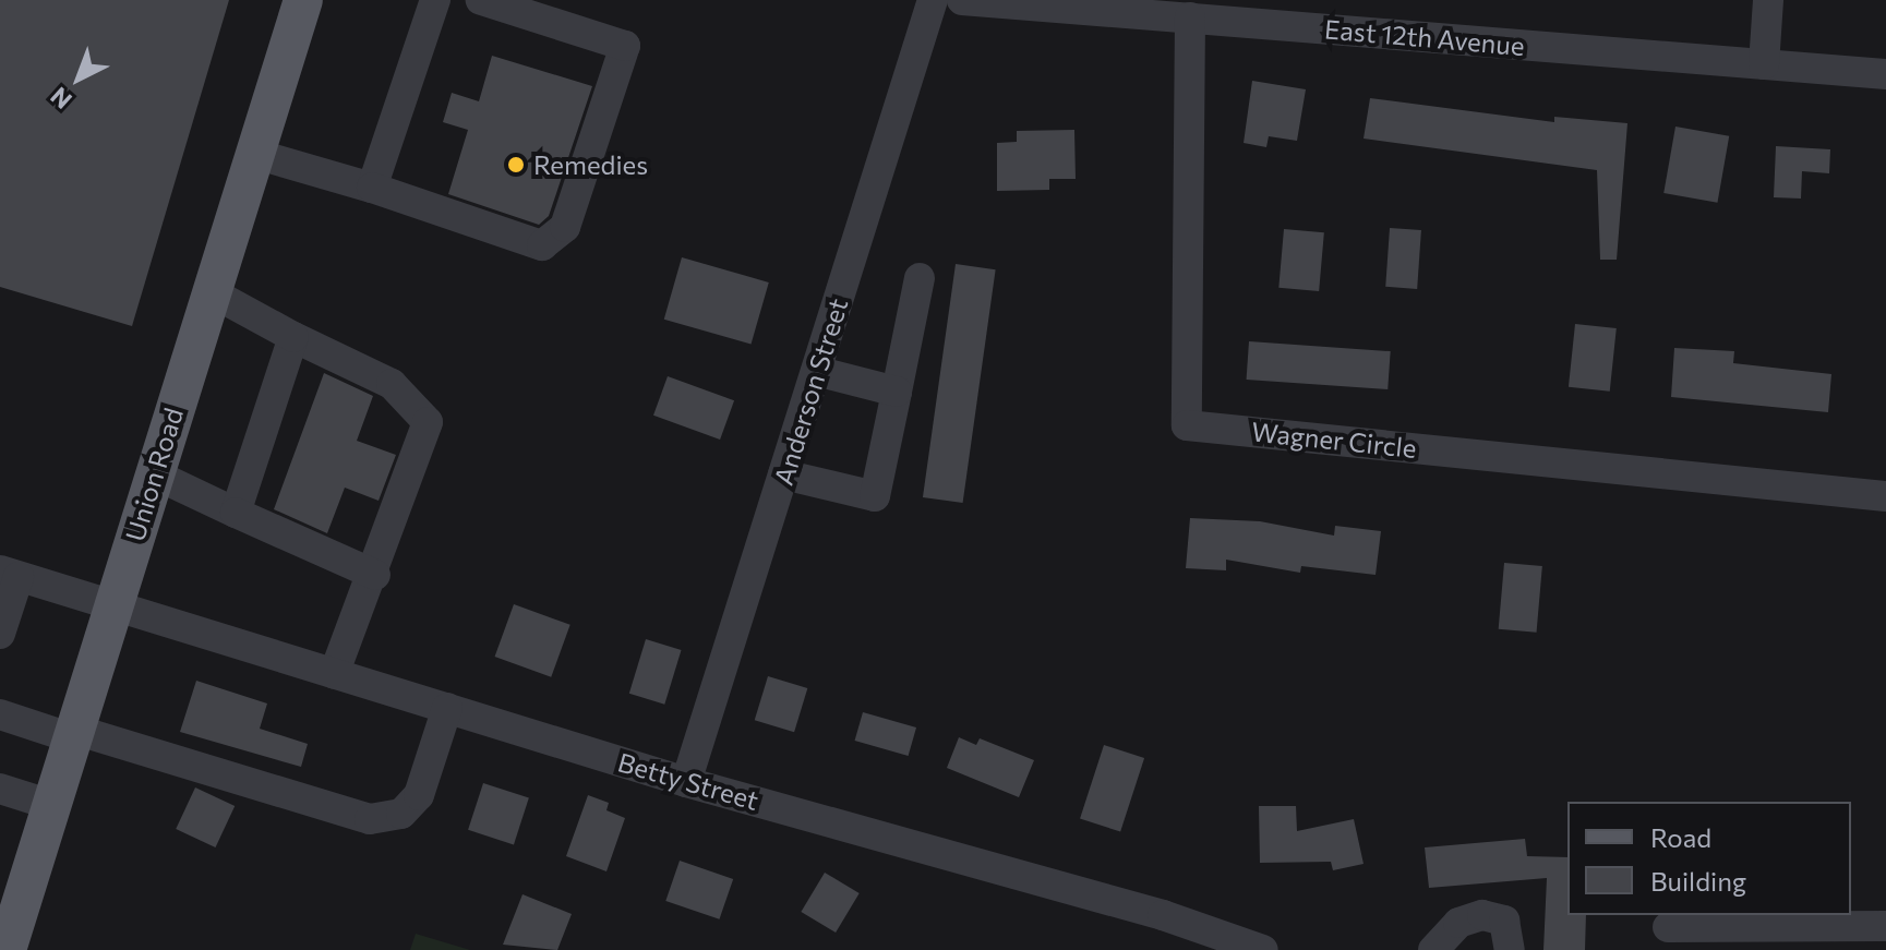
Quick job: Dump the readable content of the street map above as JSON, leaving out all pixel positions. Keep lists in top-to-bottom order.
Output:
{
  "streets": {
    "main road": ["Union Road"],
    "street": [
      "East 12th Avenue",
      "Anderson Street",
      "Wagner Circle",
      "Betty Street"
    ]
  },
  "crossings": [
    ["East 12th Avenue", "Wagner Circle"],
    ["Anderson Street", "Betty Street"],
    ["Union Road", "Betty Street"]
  ],
  "places": ["Remedies"],
  "legend": ["Road", "Building"],
  "north": "bottom left"
}
